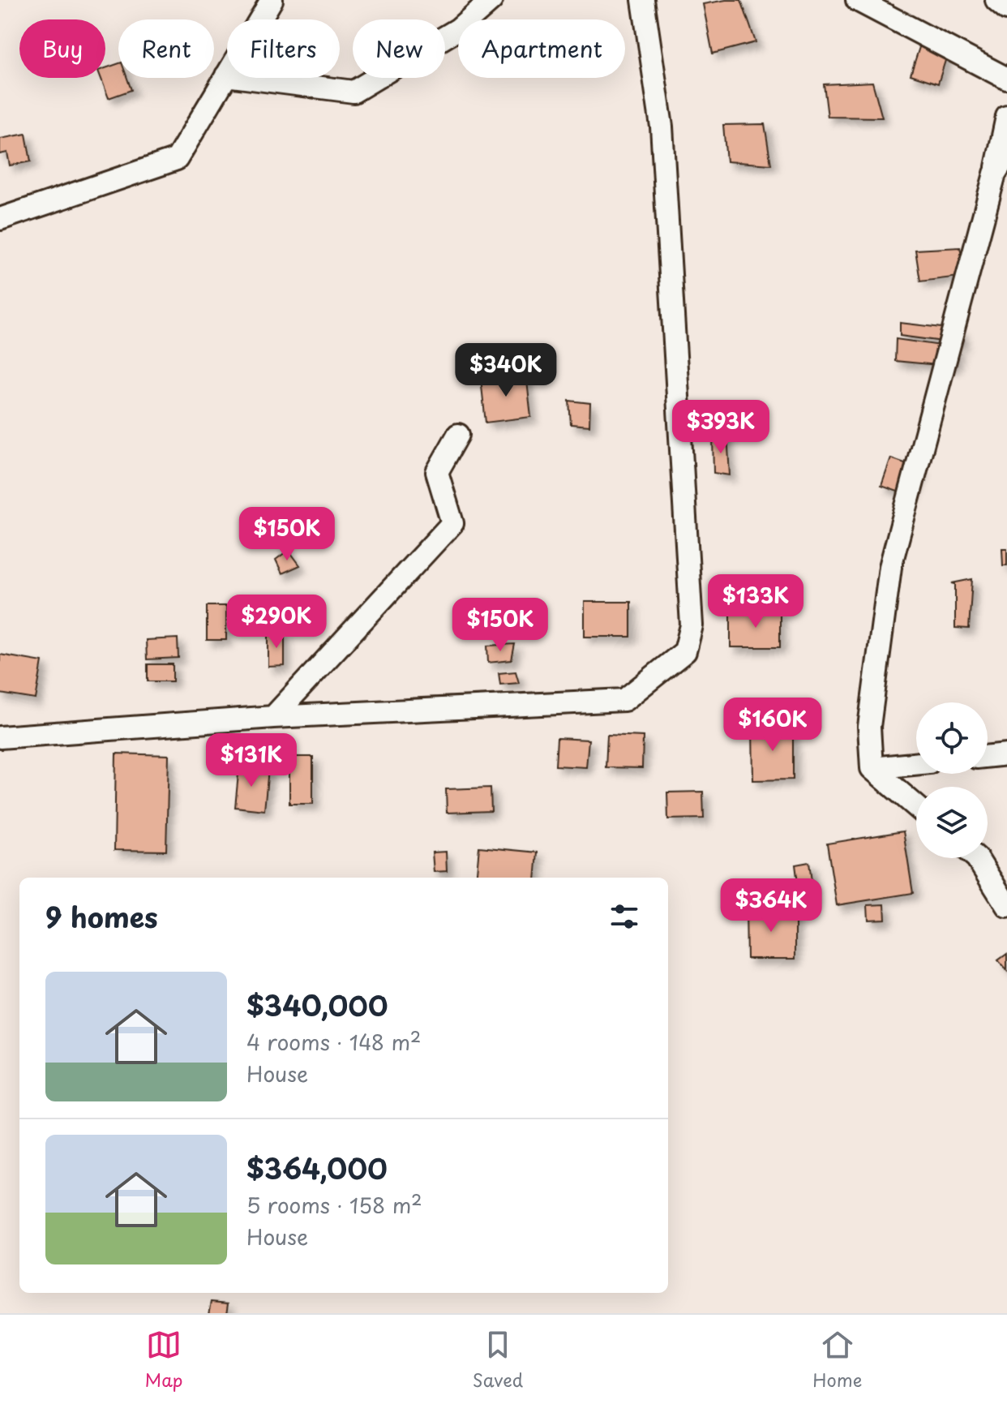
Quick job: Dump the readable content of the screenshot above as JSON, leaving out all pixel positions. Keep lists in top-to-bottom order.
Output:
{
  "page": {
    "chip": [
      "Buy",
      "Rent",
      "Filters",
      "New",
      "Apartment"
    ],
    "price": [
      "$340K",
      "$393K",
      "$150K",
      "$133K",
      "$290K",
      "$150K",
      "$160K",
      "$131K",
      "$364K"
    ],
    "heading": "9 homes",
    "list": [
      {
        "name": "$340,000",
        "note": "4 rooms · 148 m² · House"
      },
      {
        "name": "$364,000",
        "note": "5 rooms · 158 m² · House"
      }
    ],
    "tabs": ["Map", "Saved", "Home"]
  }
}
